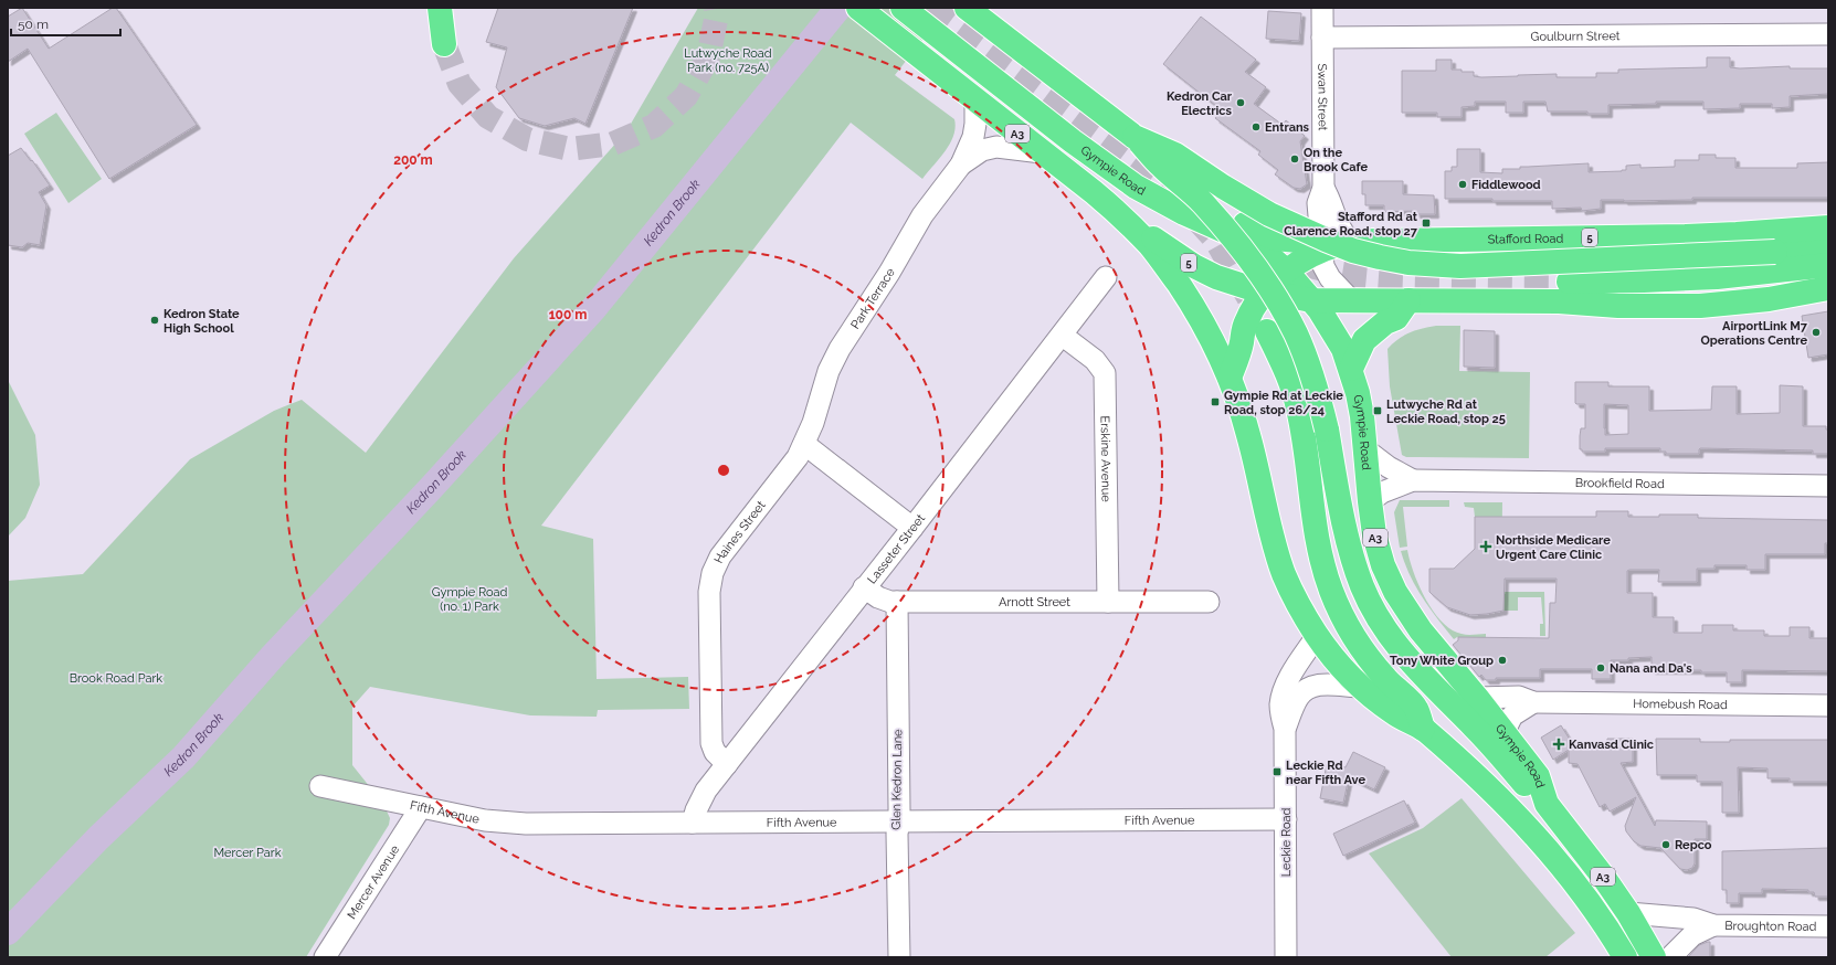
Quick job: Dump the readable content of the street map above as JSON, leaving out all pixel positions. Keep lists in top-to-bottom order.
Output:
{
  "streets": {
    "highway": [
      "A3",
      "Gympie Road",
      "5",
      "Stafford Road"
    ],
    "street": [
      "Goulburn Street",
      "Swan Street",
      "Park Terrace",
      "Erskine Avenue",
      "Brookfield Road",
      "Haines Street",
      "Lasseter Street",
      "Arnott Street",
      "Homebush Road",
      "Glen Kedron Lane",
      "Fifth Avenue",
      "Leckie Road",
      "Mercer Avenue",
      "Broughton Road"
    ]
  },
  "crossings": [
    ["Goulburn Street", "Swan Street"],
    ["Swan Street", "5"],
    ["Swan Street", "Stafford Road"],
    ["A3", "Gympie Road"],
    ["A3", "5"],
    ["A3", "Stafford Road"],
    ["A3", "Park Terrace"],
    ["A3", "Leckie Road"],
    ["Gympie Road", "5"],
    ["Gympie Road", "Stafford Road"],
    ["Gympie Road", "Brookfield Road"],
    ["Gympie Road", "Homebush Road"],
    ["Gympie Road", "Broughton Road"],
    ["5", "Stafford Road"],
    ["Park Terrace", "Haines Street"],
    ["Erskine Avenue", "Lasseter Street"],
    ["Erskine Avenue", "Arnott Street"],
    ["Haines Street", "Lasseter Street"],
    ["Lasseter Street", "Arnott Street"],
    ["Lasseter Street", "Fifth Avenue"],
    ["Arnott Street", "Glen Kedron Lane"],
    ["Glen Kedron Lane", "Fifth Avenue"],
    ["Fifth Avenue", "Leckie Road"],
    ["Fifth Avenue", "Mercer Avenue"]
  ],
  "water": ["Kedron Brook"],
  "parks": [
    "Lutwyche Road Park (no. 725A)",
    "Gympie Road (no. 1) Park",
    "Brook Road Park",
    "Mercer Park"
  ],
  "places": {
    "other": [
      "Kedron Car Electrics",
      "Entrans",
      "On the Brook Cafe",
      "Fiddlewood",
      "Kedron State High School",
      "AirportLink M7 Operations Centre",
      "Tony White Group",
      "Nana and Da's",
      "Repco"
    ],
    "transit": [
      "Stafford Rd at Clarence Road, stop 27",
      "Gympie Rd at Leckie Road, stop 26/24",
      "Lutwyche Rd at Leckie Road, stop 25",
      "Leckie Rd near Fifth Ave"
    ],
    "health": ["Northside Medicare Urgent Care Clinic", "Kanvasd Clinic"]
  },
  "scale_bar": "50 m",
  "rings": ["200 m", "100 m"]
}
